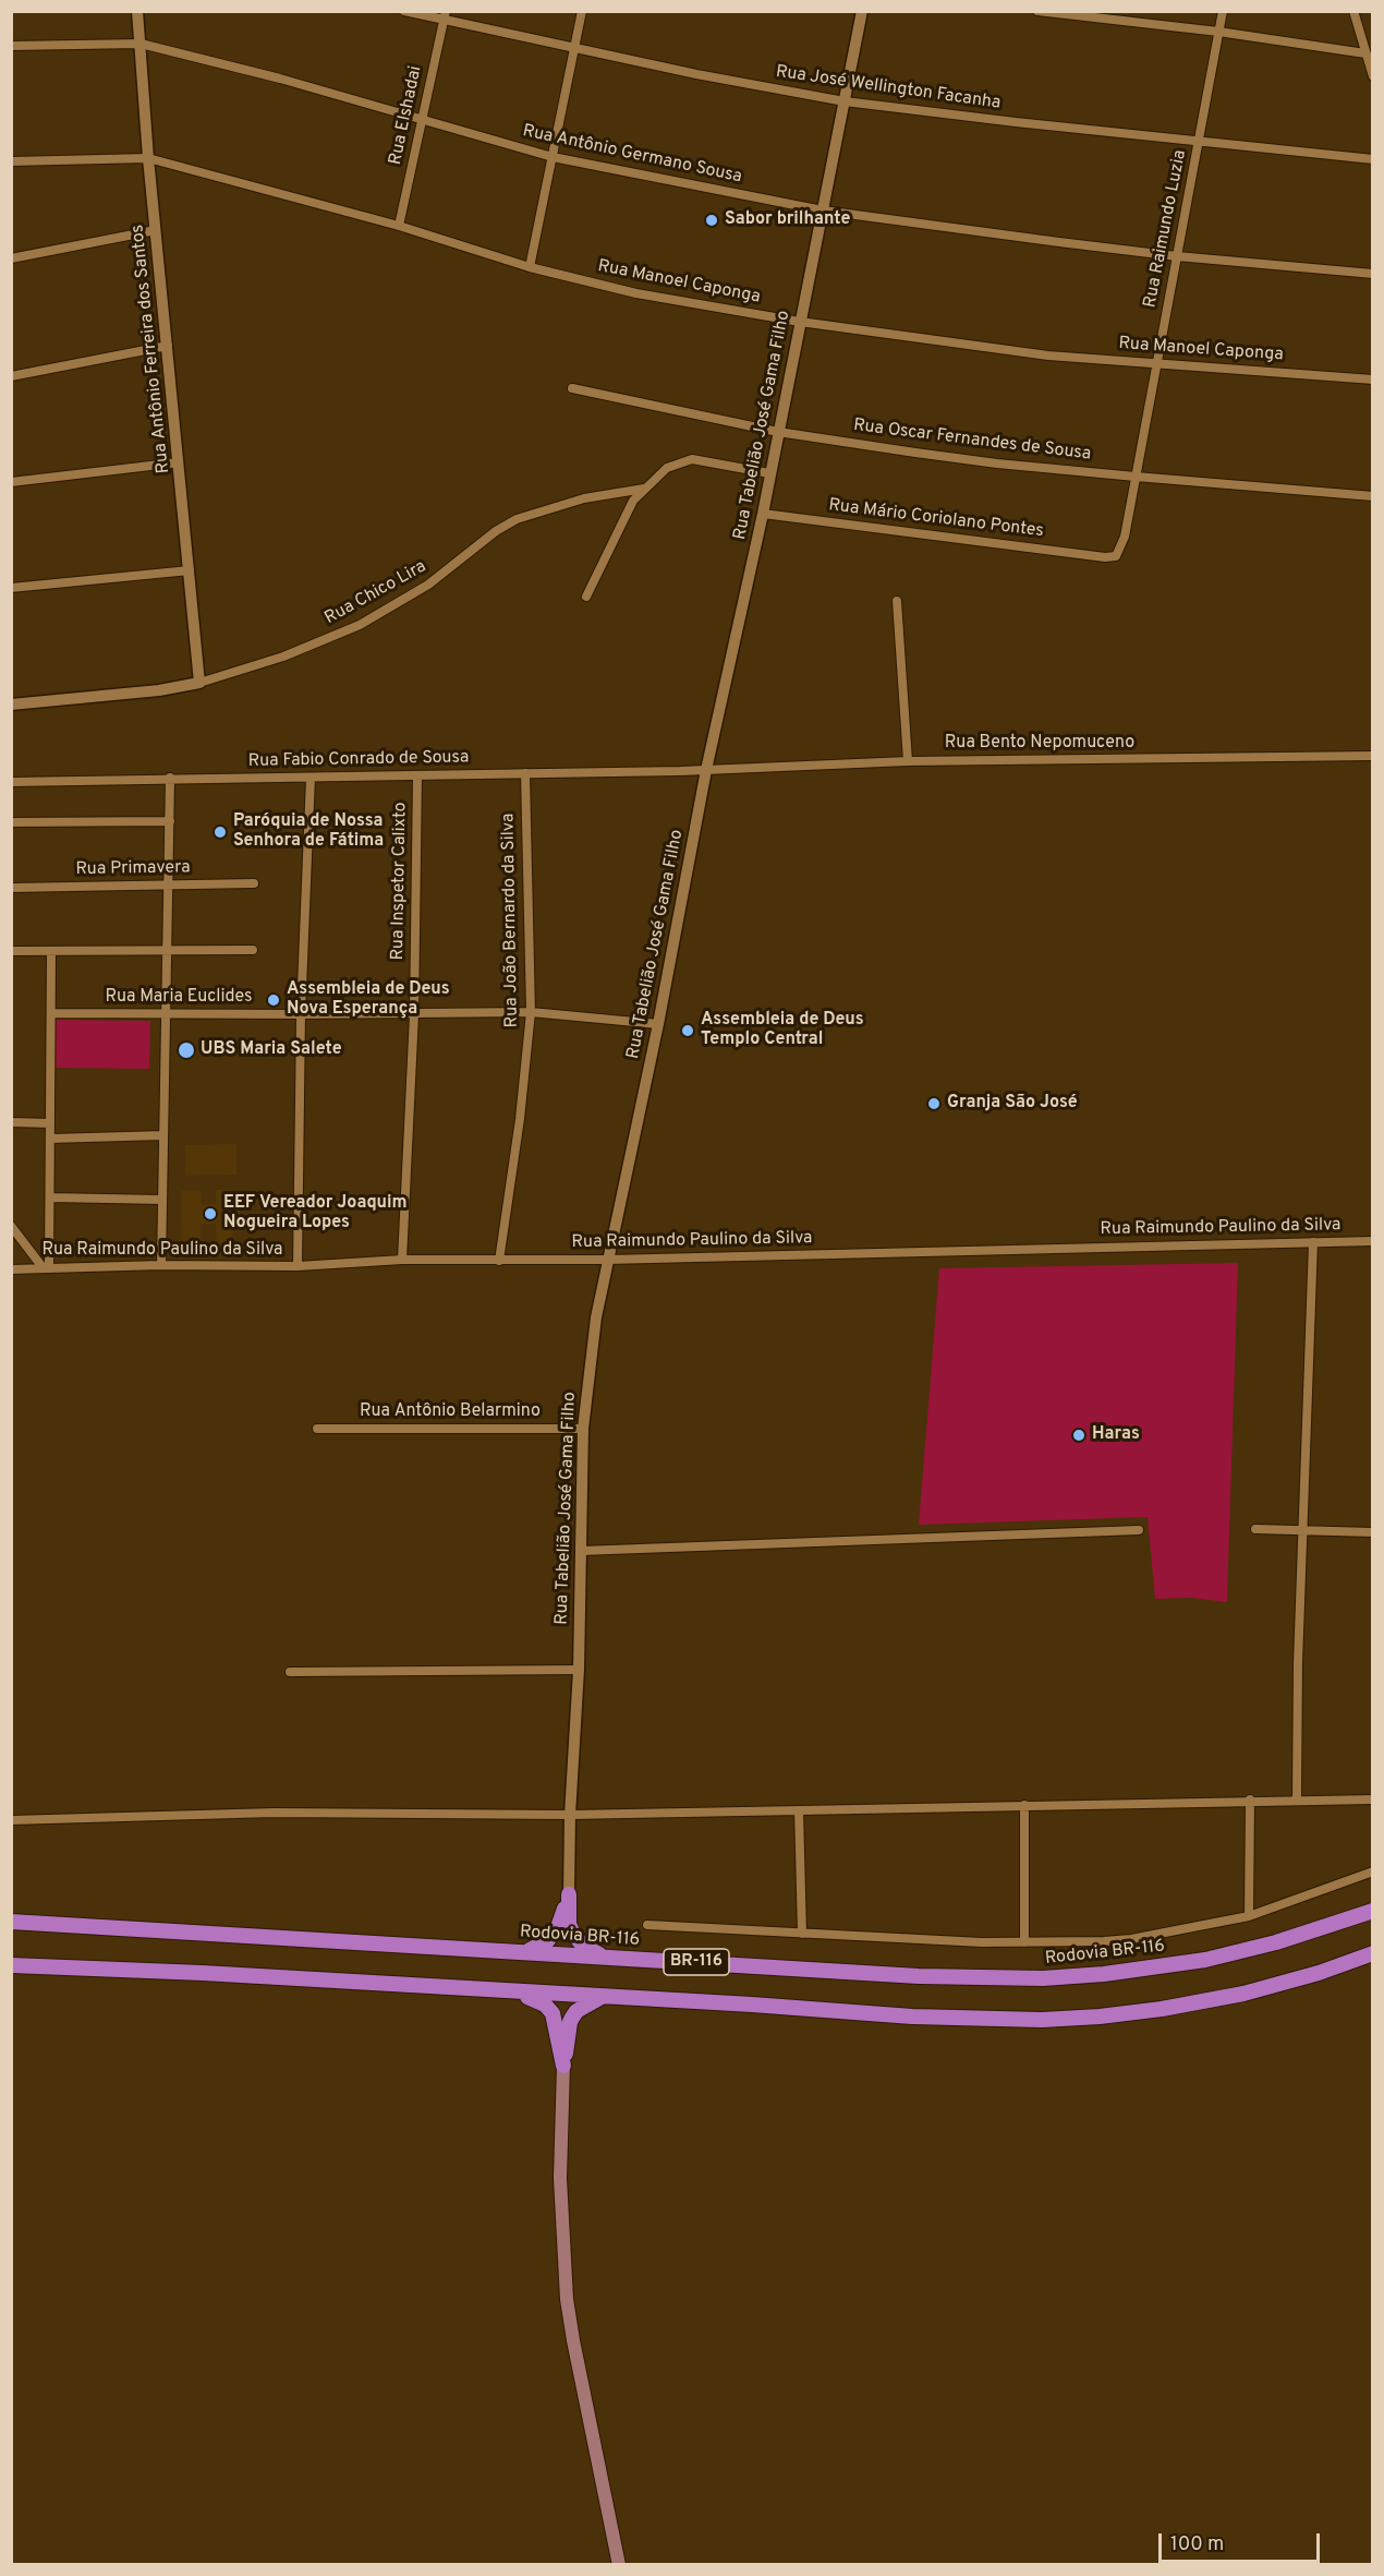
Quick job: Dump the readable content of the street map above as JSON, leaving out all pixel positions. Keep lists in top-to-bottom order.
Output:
{
  "streets": {
    "highway": ["Rodovia BR-116", "BR-116"],
    "street": [
      "Rua José Wellington Facanha",
      "Rua Elshadai",
      "Rua Antônio Germano Sousa",
      "Rua Raimundo Luzia",
      "Rua Manoel Caponga",
      "Rua Antônio Ferreira dos Santos",
      "Rua Tabelião José Gama Filho",
      "Rua Oscar Fernandes de Sousa",
      "Rua Mário Coriolano Pontes",
      "Rua Chico Lira",
      "Rua Bento Nepomuceno",
      "Rua Fabio Conrado de Sousa",
      "Rua Primavera",
      "Rua Inspetor Calixto",
      "Rua João Bernardo da Silva",
      "Rua Maria Euclides",
      "Rua Raimundo Paulino da Silva",
      "Rua Antônio Belarmino"
    ]
  },
  "crossings": [
    ["Rua José Wellington Facanha", "Rua Elshadai"],
    ["Rua José Wellington Facanha", "Rua Raimundo Luzia"],
    ["Rua José Wellington Facanha", "Rua Tabelião José Gama Filho"],
    ["Rua Elshadai", "Rua Antônio Germano Sousa"],
    ["Rua Elshadai", "Rua Manoel Caponga"],
    ["Rua Antônio Germano Sousa", "Rua Raimundo Luzia"],
    ["Rua Antônio Germano Sousa", "Rua Antônio Ferreira dos Santos"],
    ["Rua Antônio Germano Sousa", "Rua Tabelião José Gama Filho"],
    ["Rua Raimundo Luzia", "Rua Manoel Caponga"],
    ["Rua Raimundo Luzia", "Rua Oscar Fernandes de Sousa"],
    ["Rua Raimundo Luzia", "Rua Mário Coriolano Pontes"],
    ["Rua Manoel Caponga", "Rua Antônio Ferreira dos Santos"],
    ["Rua Manoel Caponga", "Rua Tabelião José Gama Filho"],
    ["Rua Antônio Ferreira dos Santos", "Rua Chico Lira"],
    ["Rua Tabelião José Gama Filho", "Rua Oscar Fernandes de Sousa"],
    ["Rua Tabelião José Gama Filho", "Rua Mário Coriolano Pontes"],
    ["Rua Tabelião José Gama Filho", "Rua Bento Nepomuceno"],
    ["Rua Tabelião José Gama Filho", "Rua Fabio Conrado de Sousa"],
    ["Rua Tabelião José Gama Filho", "Rua Maria Euclides"],
    ["Rua Tabelião José Gama Filho", "Rua Raimundo Paulino da Silva"],
    ["Rua Tabelião José Gama Filho", "Rua Antônio Belarmino"],
    ["Rua Bento Nepomuceno", "Rua Fabio Conrado de Sousa"],
    ["Rua Fabio Conrado de Sousa", "Rua Inspetor Calixto"],
    ["Rua Fabio Conrado de Sousa", "Rua João Bernardo da Silva"],
    ["Rua Inspetor Calixto", "Rua Maria Euclides"],
    ["Rua Inspetor Calixto", "Rua Raimundo Paulino da Silva"],
    ["Rua João Bernardo da Silva", "Rua Maria Euclides"],
    ["Rua João Bernardo da Silva", "Rua Raimundo Paulino da Silva"]
  ],
  "places": [
    "Sabor brilhante",
    "Paróquia de Nossa Senhora de Fátima",
    "Assembleia de Deus Nova Esperança",
    "Assembleia de Deus Templo Central",
    "UBS Maria Salete",
    "Granja São José",
    "EEF Vereador Joaquim Nogueira Lopes",
    "Haras"
  ],
  "scale_bar": "100 m"
}
